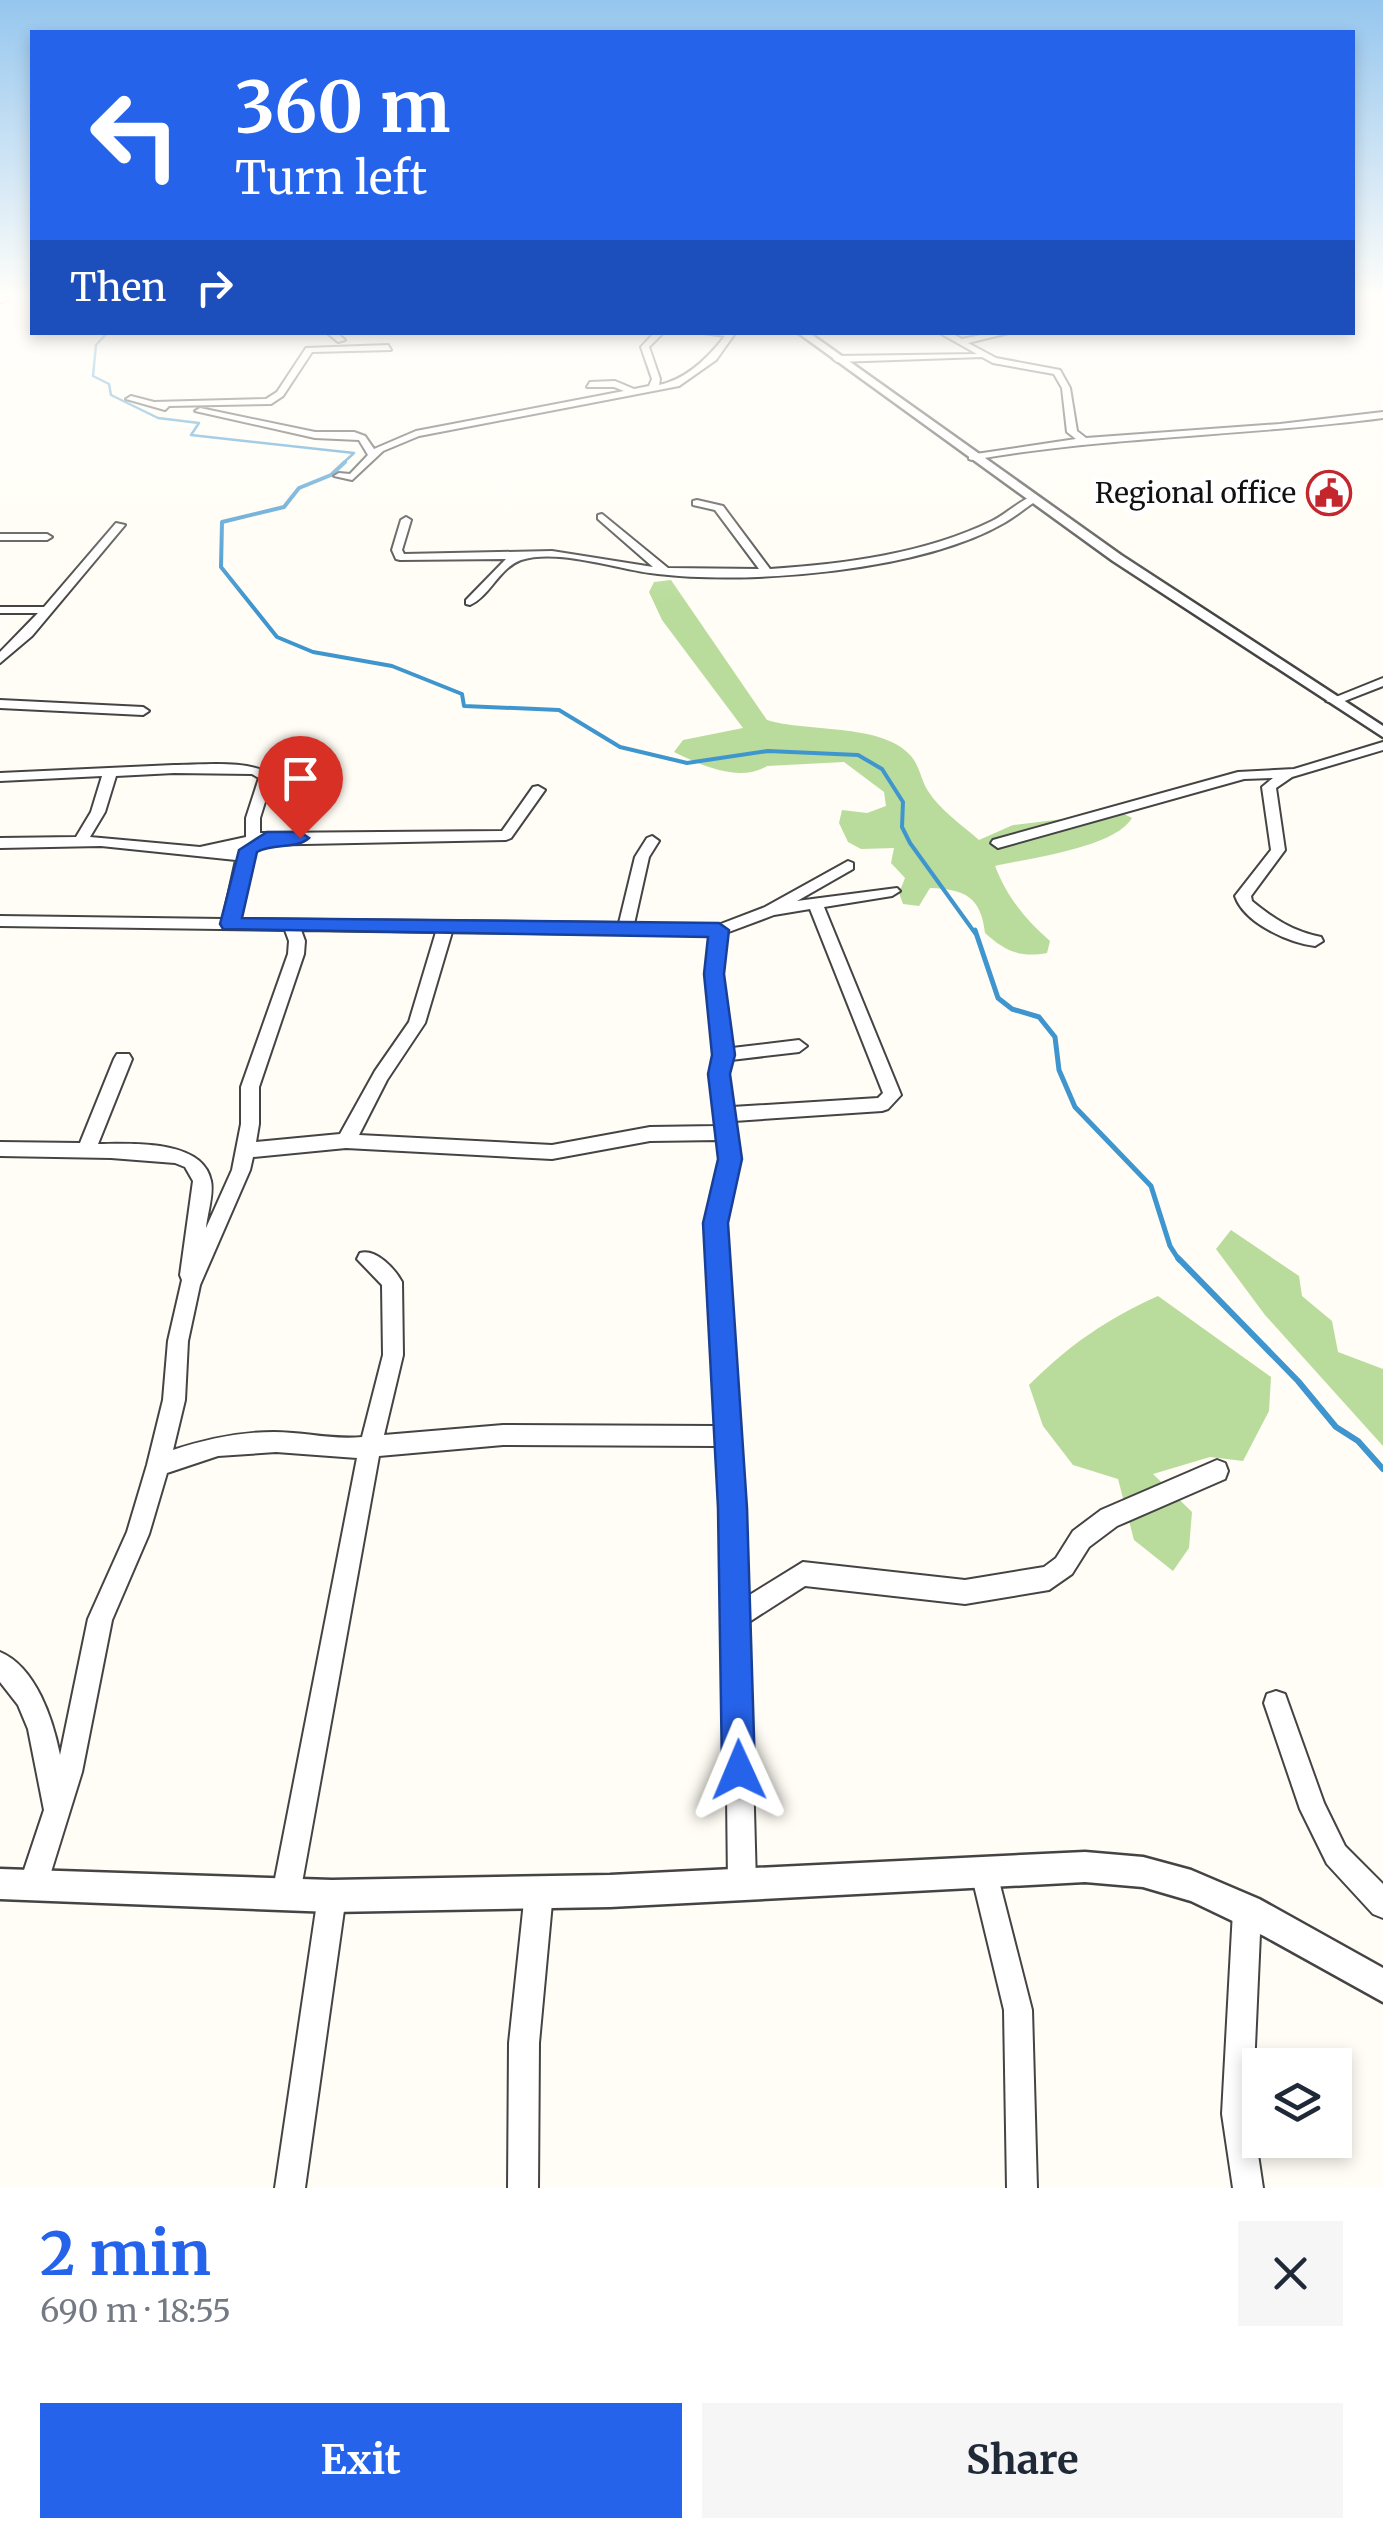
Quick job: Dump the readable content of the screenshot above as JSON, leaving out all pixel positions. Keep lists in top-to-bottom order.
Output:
{
  "places": {
    "public building": ["Regional office"]
  },
  "page": {
    "turn": ["360 m", "Turn left"],
    "then": "Then",
    "heading": ["2 min", "690 m · 18:55"],
    "buttons": ["Exit", "Share"]
  }
}
